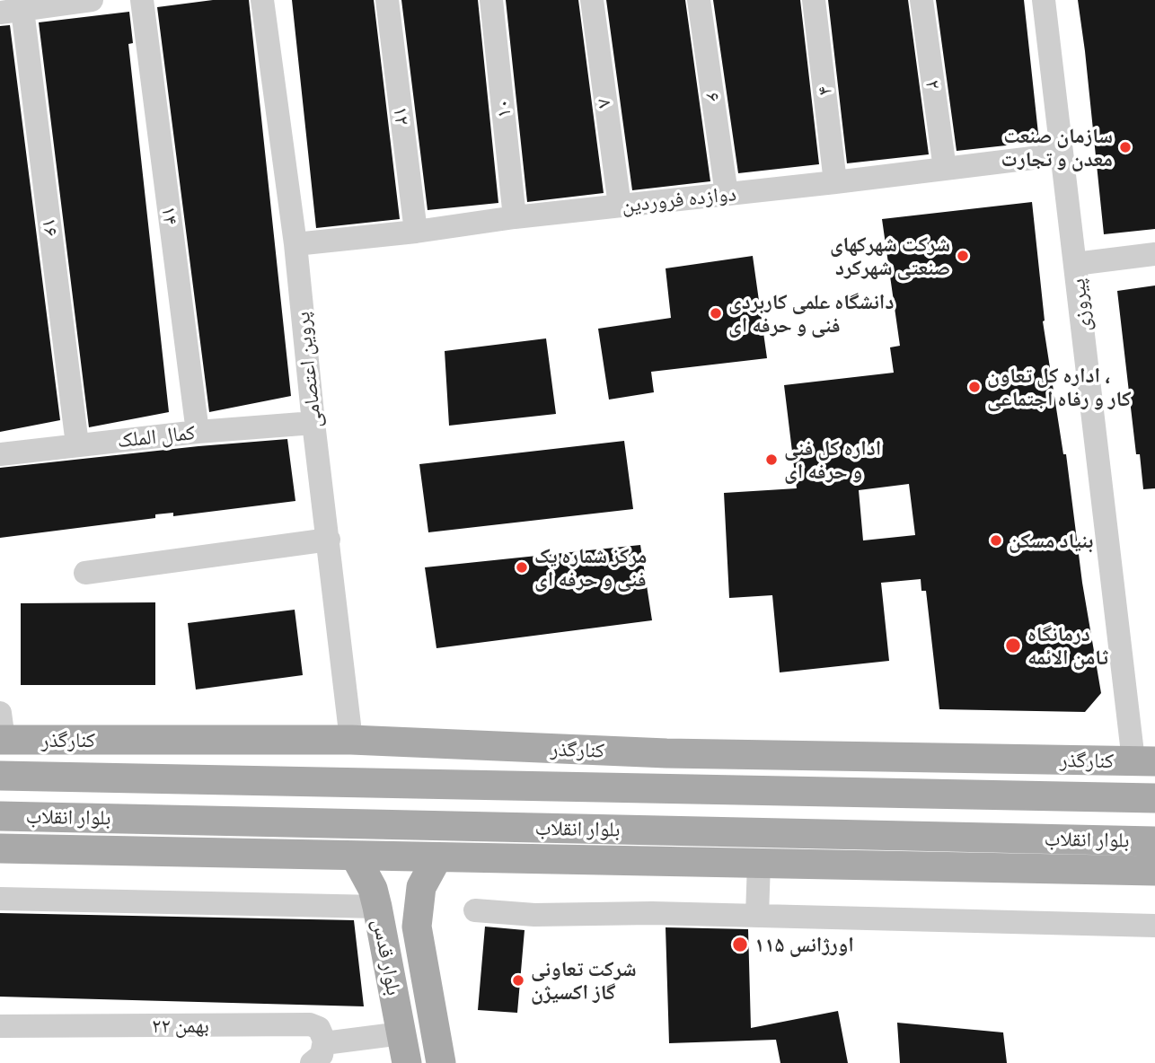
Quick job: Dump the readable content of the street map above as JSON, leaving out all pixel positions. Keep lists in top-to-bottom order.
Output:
{
  "streets": {
    "main road": ["کنارگذر", "بلوار انقلاب", "بلوار قدس"],
    "street": [
      "۲",
      "۴",
      "۶",
      "۸",
      "۱۰",
      "۱۲",
      "دوازده فروردین",
      "۱۴",
      "۱۶",
      "پیروزی",
      "پروین اعتصامی",
      "کمال الملک",
      "۲۲ بهمن"
    ]
  },
  "crossings": [
    ["۲", "دوازده فروردین"],
    ["۴", "دوازده فروردین"],
    ["۶", "دوازده فروردین"],
    ["۸", "دوازده فروردین"],
    ["۱۰", "دوازده فروردین"],
    ["۱۲", "دوازده فروردین"],
    ["دوازده فروردین", "پیروزی"],
    ["دوازده فروردین", "پروین اعتصامی"],
    ["۱۴", "کمال الملک"],
    ["۱۶", "کمال الملک"],
    ["پیروزی", "کنارگذر"],
    ["پروین اعتصامی", "کمال الملک"],
    ["پروین اعتصامی", "کنارگذر"]
  ],
  "places": [
    "سازمان صنعت معدن و تجارت",
    "شرکت شهرکهای صنعتی شهرکرد",
    "دانشگاه علمی کاربردی فنی و حرفه ای",
    "اداره کل تعاون ، کار و رفاه اجتماعی",
    "اداره کل فنی و حرفه ای",
    "بنیاد مسکن",
    "مرکز شماره یک فنی و حرفه ای",
    "درمانگاه ثامن الائمه",
    "اورژانس ۱۱۵",
    "شرکت تعاونی گاز اکسیژن"
  ]
}
